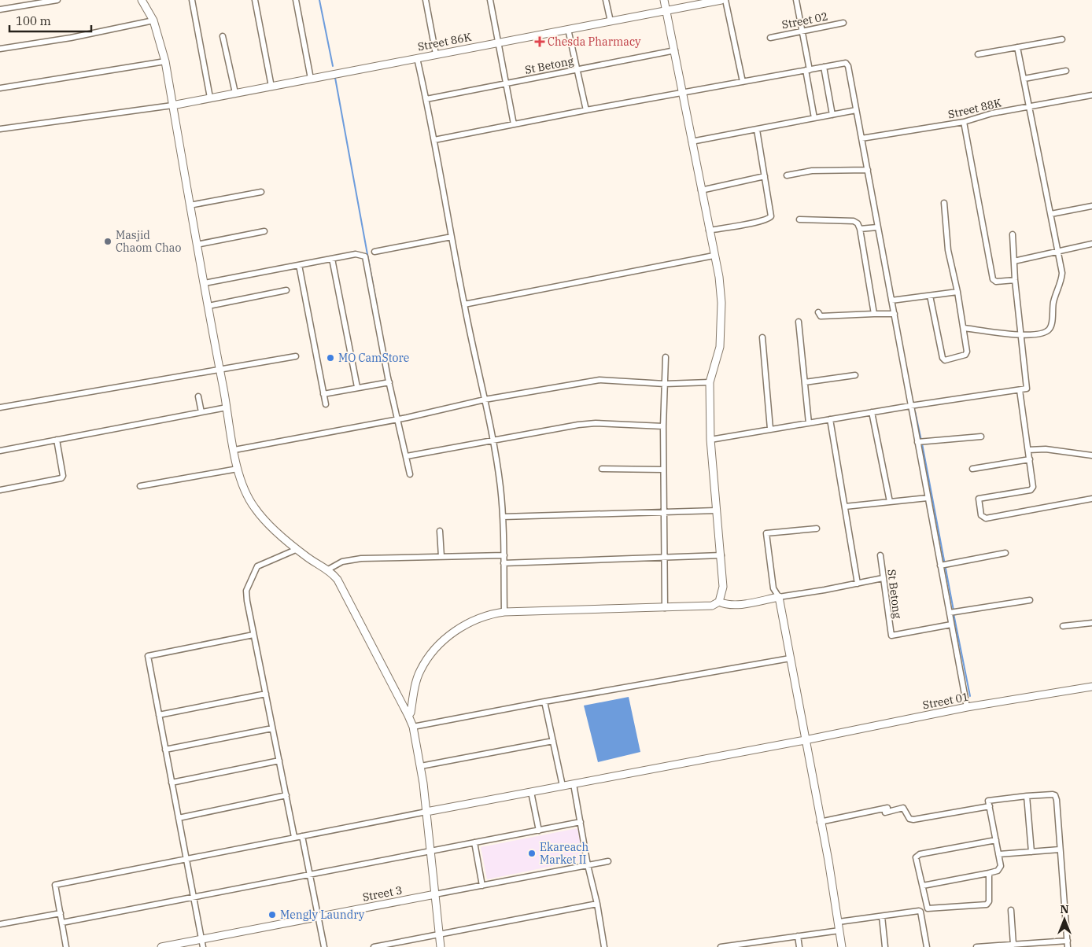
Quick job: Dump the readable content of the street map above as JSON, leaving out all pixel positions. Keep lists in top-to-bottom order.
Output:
{
  "streets": {
    "street": [
      "Street 02",
      "Street 86K",
      "St Betong",
      "Street 88K",
      "Street 01",
      "Street 3"
    ]
  },
  "places": {
    "health": ["Chesda Pharmacy"],
    "other": [
      "Masjid Chaom Chao",
      "MO CamStore",
      "Ekareach Market II",
      "Mengly Laundry"
    ]
  },
  "scale_bar": "100 m",
  "north": "top"
}
